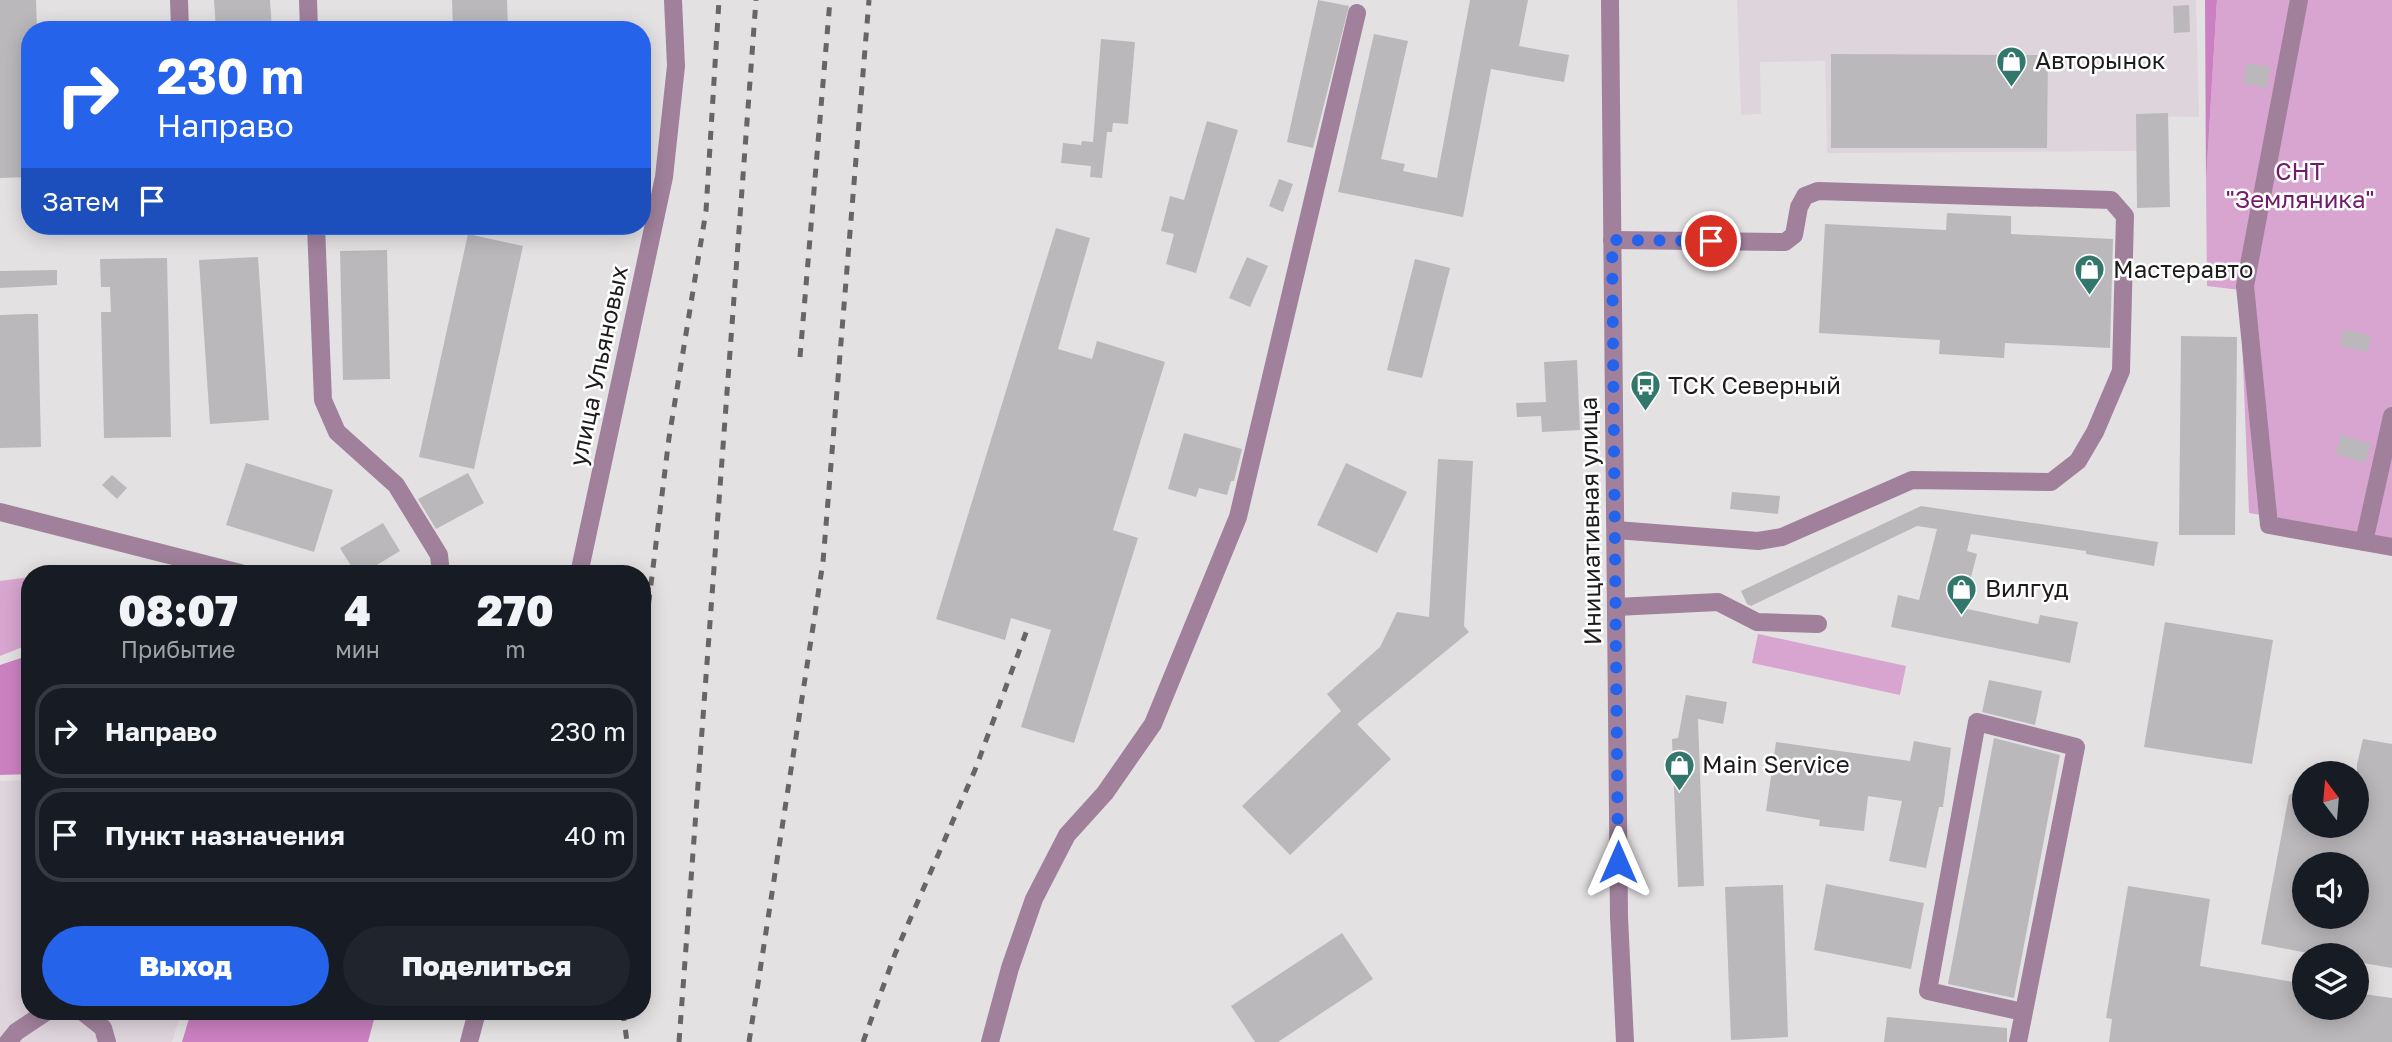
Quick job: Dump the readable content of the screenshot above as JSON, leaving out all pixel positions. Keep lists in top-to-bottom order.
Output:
{
  "streets": {
    "street": ["улица Ульяновых", "Инициативная улица"]
  },
  "parks": ["СНТ \"Земляника\""],
  "places": {
    "shop": [
      "Авторынок",
      "Мастеравто",
      "Вилгуд",
      "Main Service"
    ],
    "bus stop": ["ТСК Северный"]
  },
  "north": "top",
  "page": {
    "turn": ["230 m", "Направо"],
    "then": "Затем",
    "eta": [
      "08:07",
      "Прибытие",
      "4",
      "мин",
      "270",
      "m"
    ],
    "list": [
      {
        "name": "Направо",
        "value": "230 m"
      },
      {
        "name": "Пункт назначения",
        "value": "40 m"
      }
    ],
    "buttons": ["Выход", "Поделиться"]
  }
}
